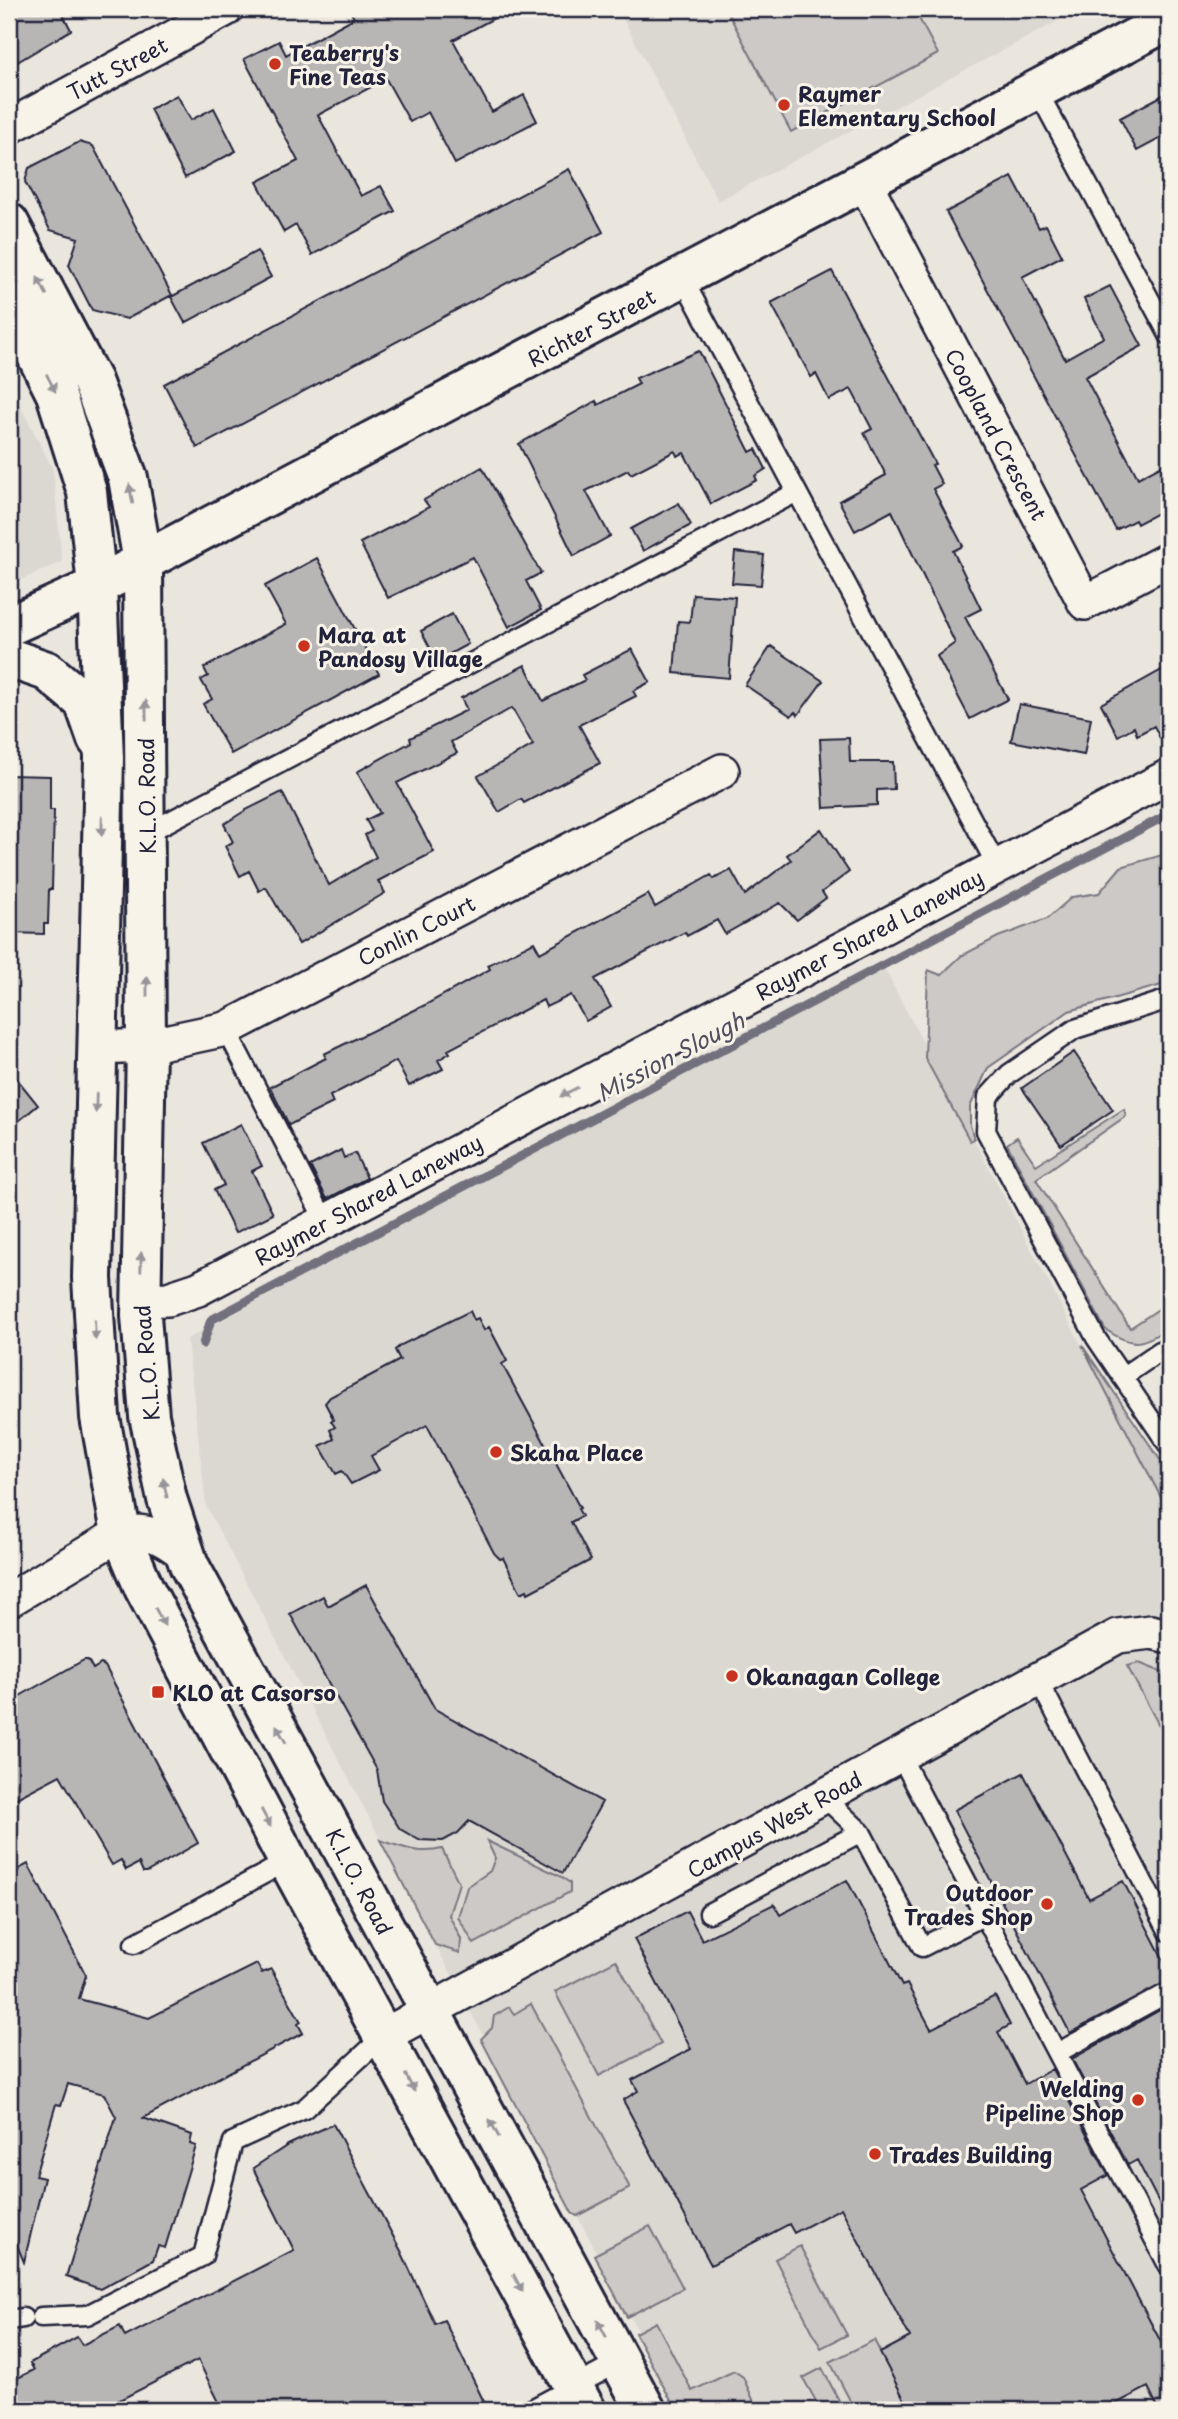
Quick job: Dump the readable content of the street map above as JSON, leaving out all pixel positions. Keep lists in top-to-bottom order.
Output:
{
  "streets": {
    "main road": ["Richter Street", "K.L.O. Road"],
    "street": [
      "Tutt Street",
      "Coopland Crescent",
      "Conlin Court",
      "Raymer Shared Laneway",
      "Campus West Road"
    ]
  },
  "crossings": [
    ["Richter Street", "Coopland Crescent"],
    ["Richter Street", "K.L.O. Road"],
    ["K.L.O. Road", "Conlin Court"],
    ["K.L.O. Road", "Raymer Shared Laneway"],
    ["K.L.O. Road", "Campus West Road"]
  ],
  "one_way": ["Raymer Shared Laneway"],
  "water": ["Mission Slough"],
  "places": {
    "other": [
      "Teaberry's Fine Teas",
      "Raymer Elementary School",
      "Mara at Pandosy Village",
      "Skaha Place",
      "Okanagan College",
      "Outdoor Trades Shop",
      "Welding Pipeline Shop",
      "Trades Building"
    ],
    "transit": ["KLO at Casorso"]
  }
}
